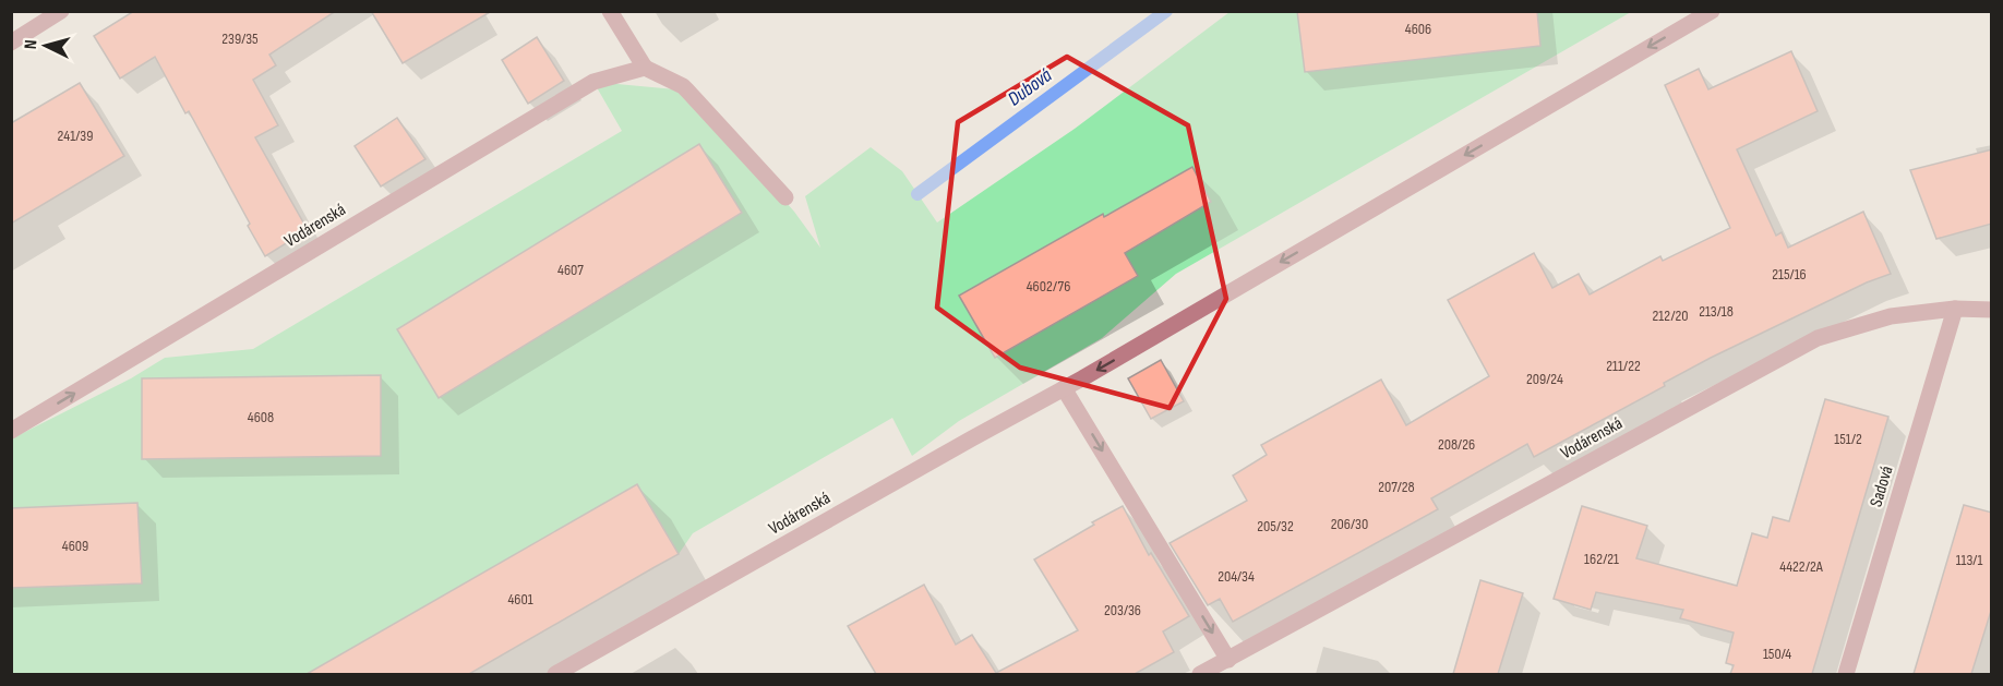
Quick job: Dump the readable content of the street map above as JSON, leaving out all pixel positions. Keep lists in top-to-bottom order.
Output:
{
  "streets": {
    "street": ["Vodárenská", "Sadová"]
  },
  "crossings": [
    ["Vodárenská", "Sadová"]
  ],
  "water": ["Dubová"],
  "house_numbers": [
    "4606",
    "239/35",
    "241/39",
    "4607",
    "215/16",
    "4602/76",
    "213/18",
    "212/20",
    "211/22",
    "209/24",
    "4608",
    "151/2",
    "208/26",
    "207/28",
    "206/30",
    "205/32",
    "4609",
    "162/21",
    "113/1",
    "4422/2A",
    "204/34",
    "4601",
    "203/36",
    "150/4"
  ],
  "north": "left"
}
